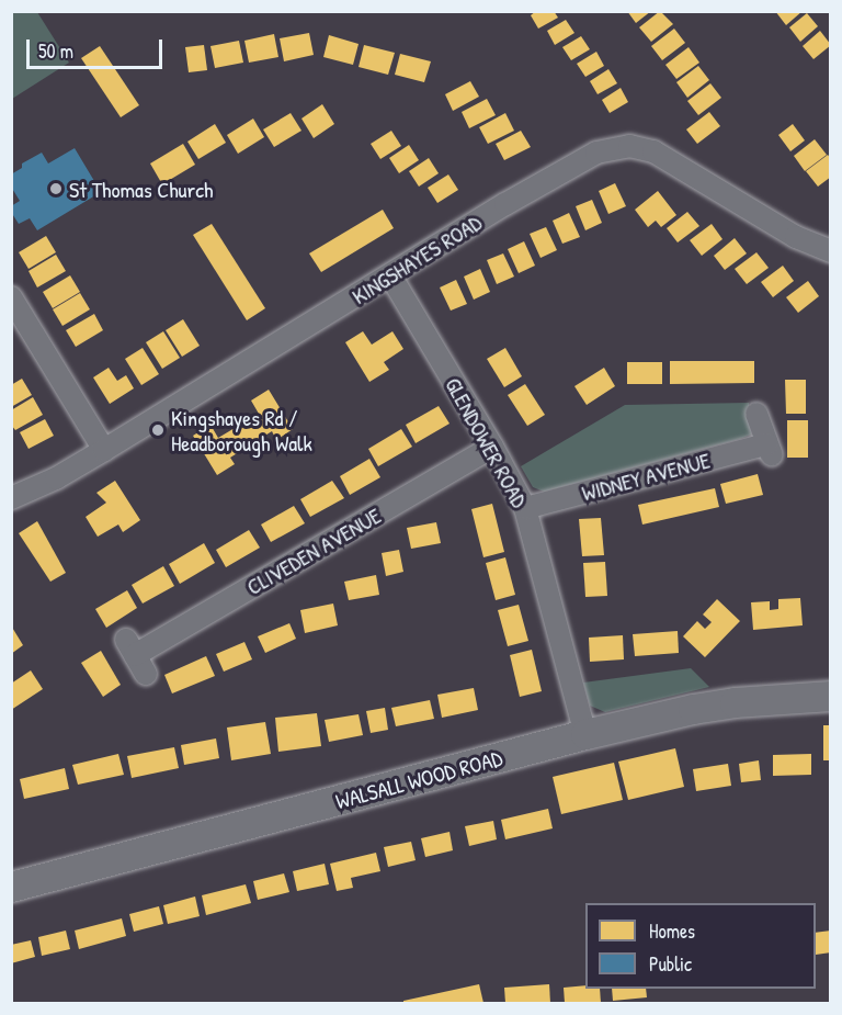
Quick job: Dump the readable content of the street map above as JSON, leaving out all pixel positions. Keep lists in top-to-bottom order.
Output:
{
  "streets": {
    "street": [
      "KINGSHAYES ROAD",
      "GLENDOWER ROAD",
      "WIDNEY AVENUE",
      "CLIVEDEN AVENUE",
      "WALSALL WOOD ROAD"
    ]
  },
  "crossings": [
    ["KINGSHAYES ROAD", "GLENDOWER ROAD"],
    ["GLENDOWER ROAD", "WIDNEY AVENUE"],
    ["GLENDOWER ROAD", "CLIVEDEN AVENUE"],
    ["GLENDOWER ROAD", "WALSALL WOOD ROAD"]
  ],
  "places": ["St Thomas Church", "Kingshayes Rd / Headborough Walk"],
  "legend": ["Homes", "Public"],
  "scale_bar": "50 m"
}
